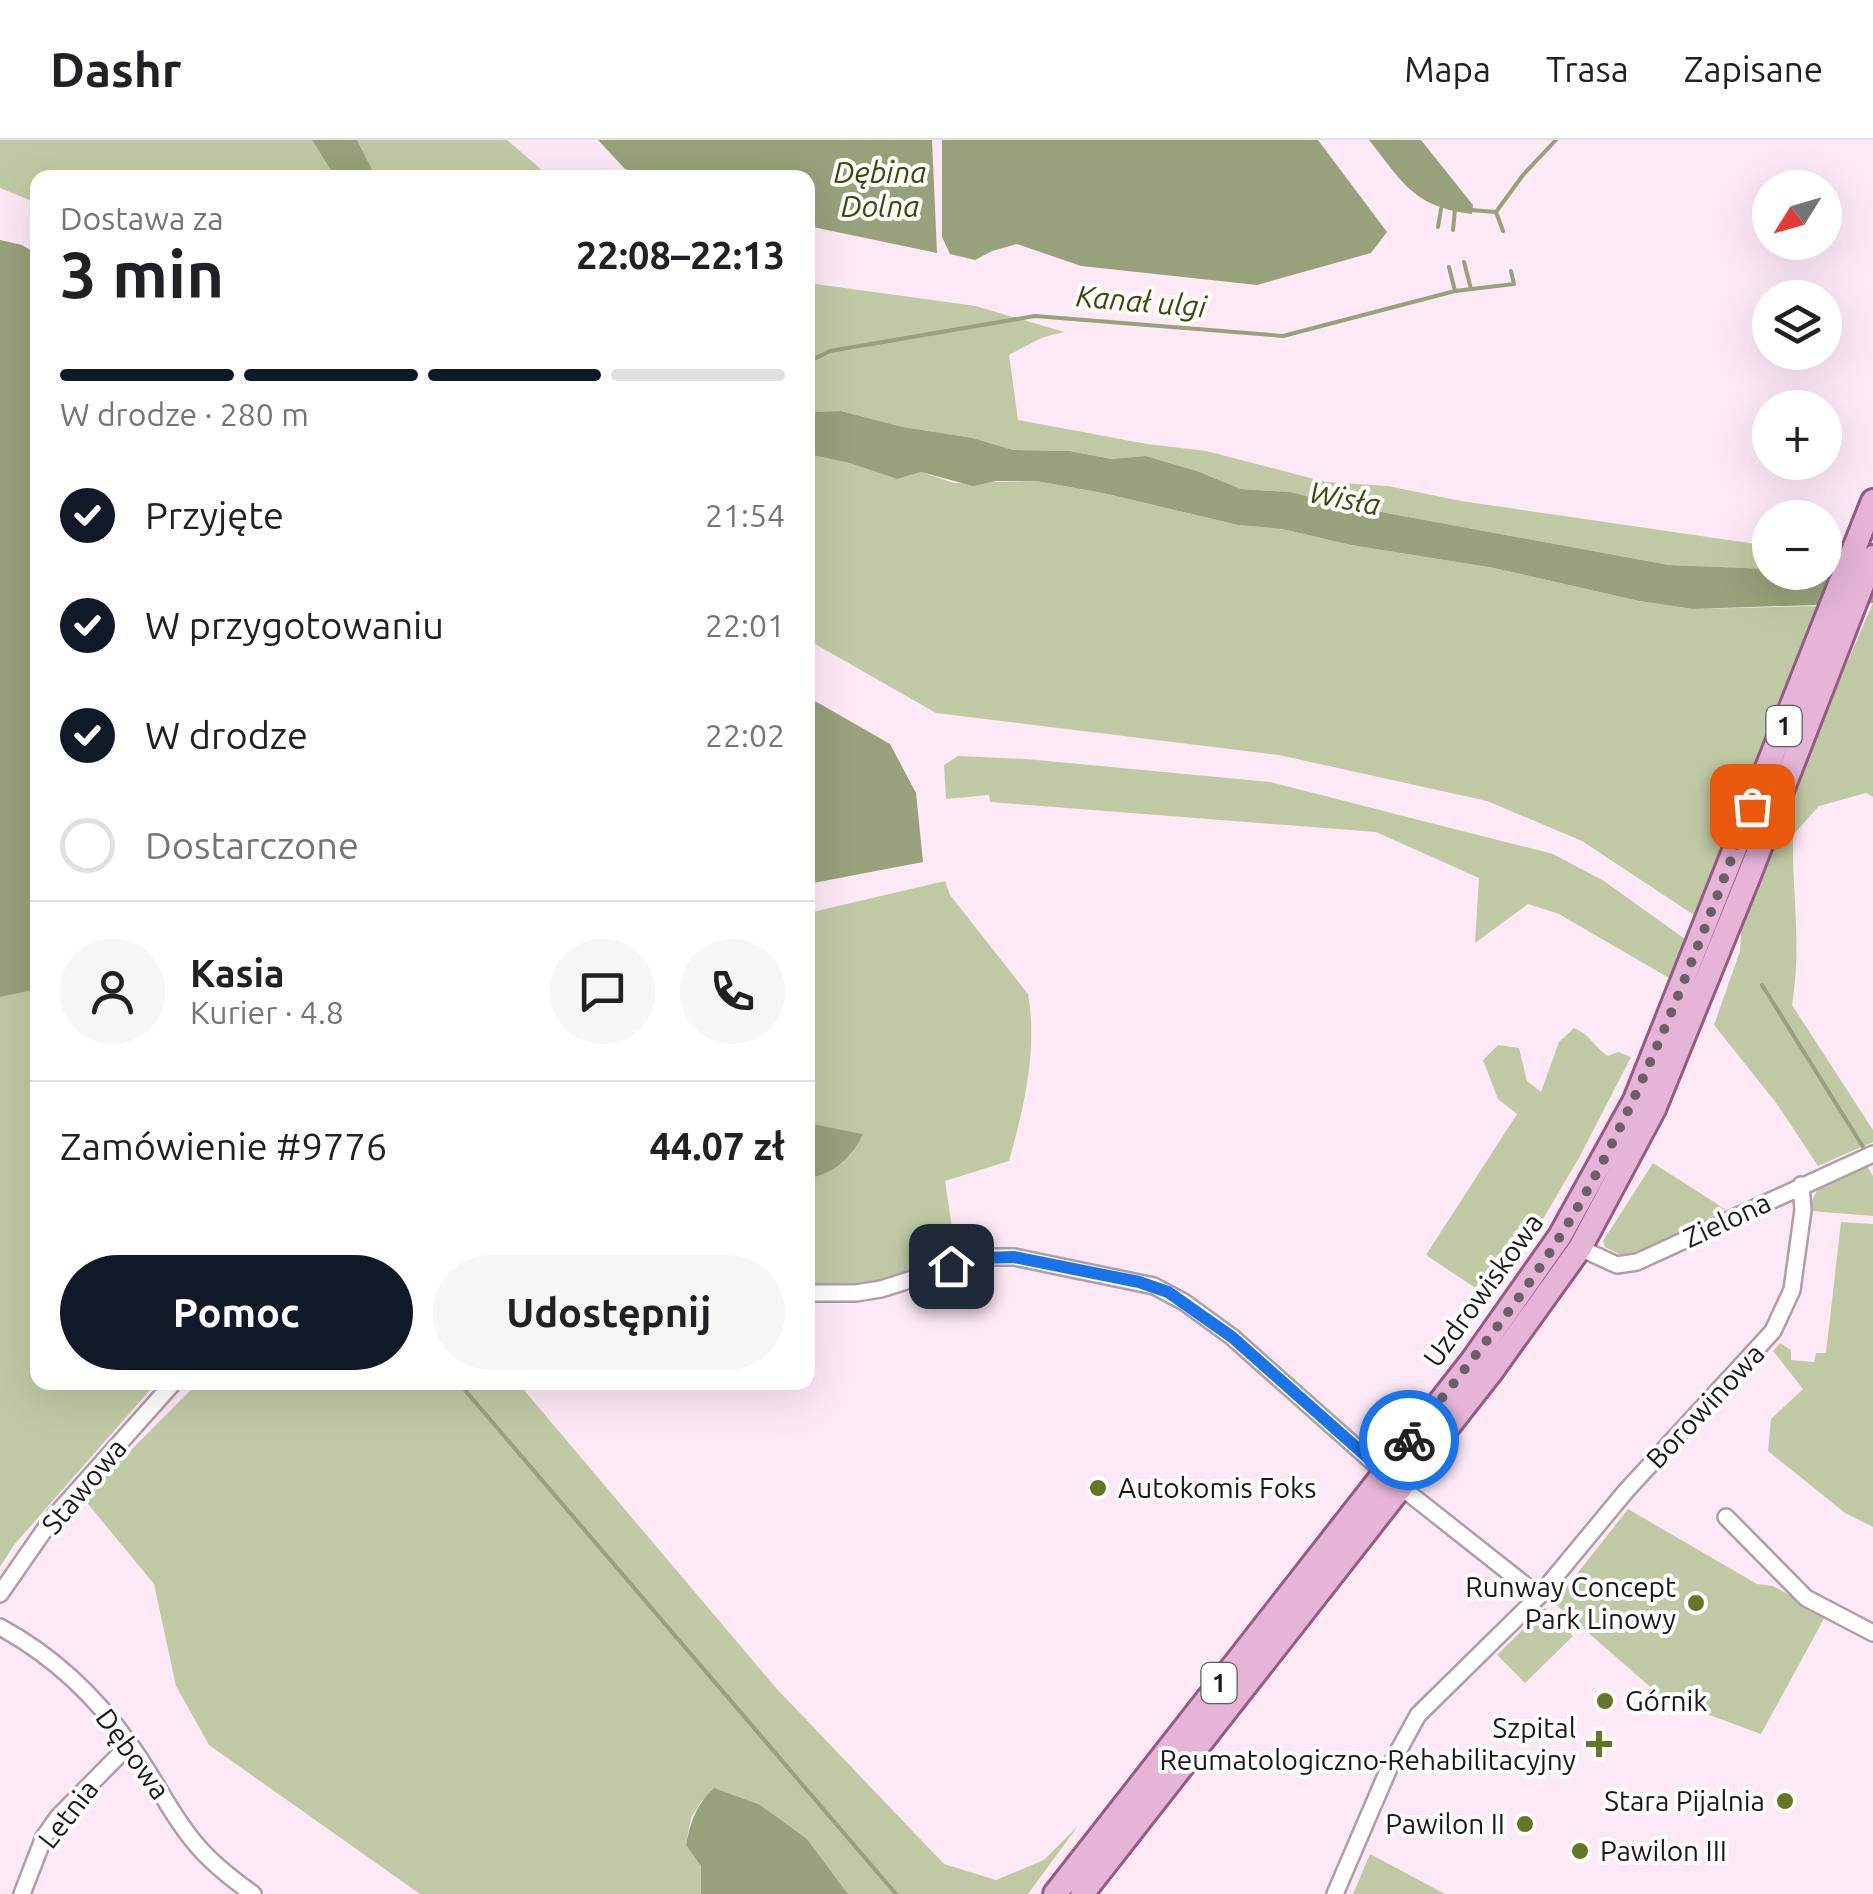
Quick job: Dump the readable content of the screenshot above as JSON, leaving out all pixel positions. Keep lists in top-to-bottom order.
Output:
{
  "streets": {
    "main road": ["1", "Uzdrowiskowa"],
    "street": [
      "Zielona",
      "Borowinowa",
      "Stawowa",
      "Dębowa",
      "Letnia"
    ]
  },
  "crossings": [
    ["1", "Uzdrowiskowa"],
    ["Zielona", "Uzdrowiskowa"],
    ["Zielona", "Borowinowa"],
    ["Dębowa", "Letnia"]
  ],
  "water": ["Dębina Dolna", "Kanał ulgi", "Wisła"],
  "places": {
    "other": [
      "Autokomis Foks",
      "Runway Concept Park Linowy",
      "Górnik",
      "Stara Pijalnia",
      "Pawilon II",
      "Pawilon III"
    ],
    "health": ["Szpital Reumatologiczno-Rehabilitacyjny"]
  },
  "north": "bottom left",
  "page": {
    "header": "Dashr",
    "nav": ["Mapa", "Trasa", "Zapisane"],
    "map_buttons": ["+", "−"],
    "heading": ["3 min", "Dostawa za", "22:08–22:13"],
    "panel": [
      "Kasia",
      "Kurier · 4.8",
      "Zamówienie #9776",
      "44.07 zł"
    ],
    "bar": "W drodze · 280 m",
    "list": [
      ["Przyjęte", "21:54"],
      ["W przygotowaniu", "22:01"],
      ["W drodze", "22:02"],
      "Dostarczone"
    ],
    "buttons": ["Pomoc", "Udostępnij"]
  }
}
